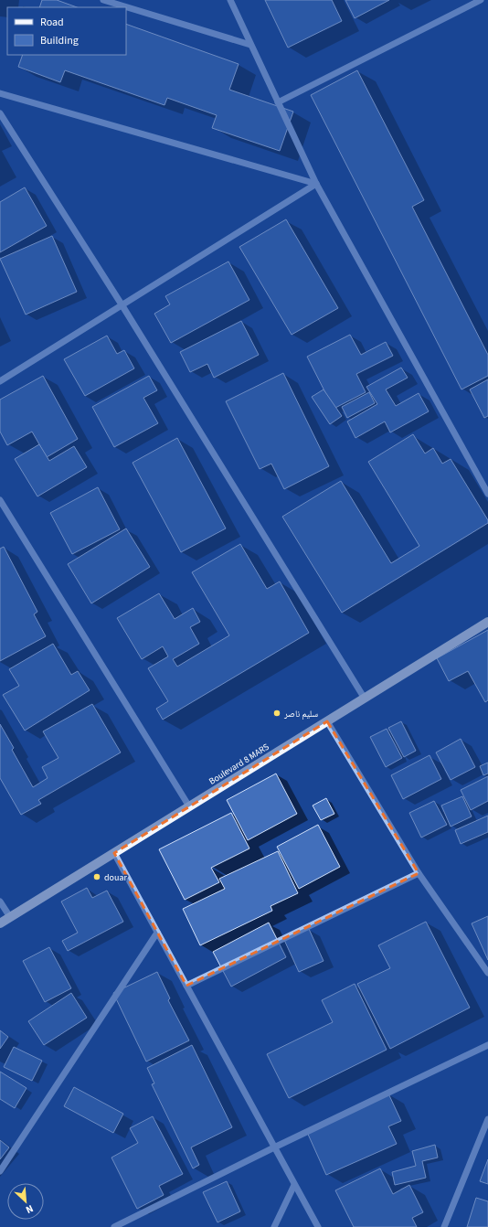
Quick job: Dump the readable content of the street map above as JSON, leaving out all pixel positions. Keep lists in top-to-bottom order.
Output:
{
  "streets": {
    "main road": ["Boulevard 8 MARS"]
  },
  "places": ["سليم ناصر", "douar"],
  "legend": ["Road", "Building"],
  "north": "bottom right"
}
